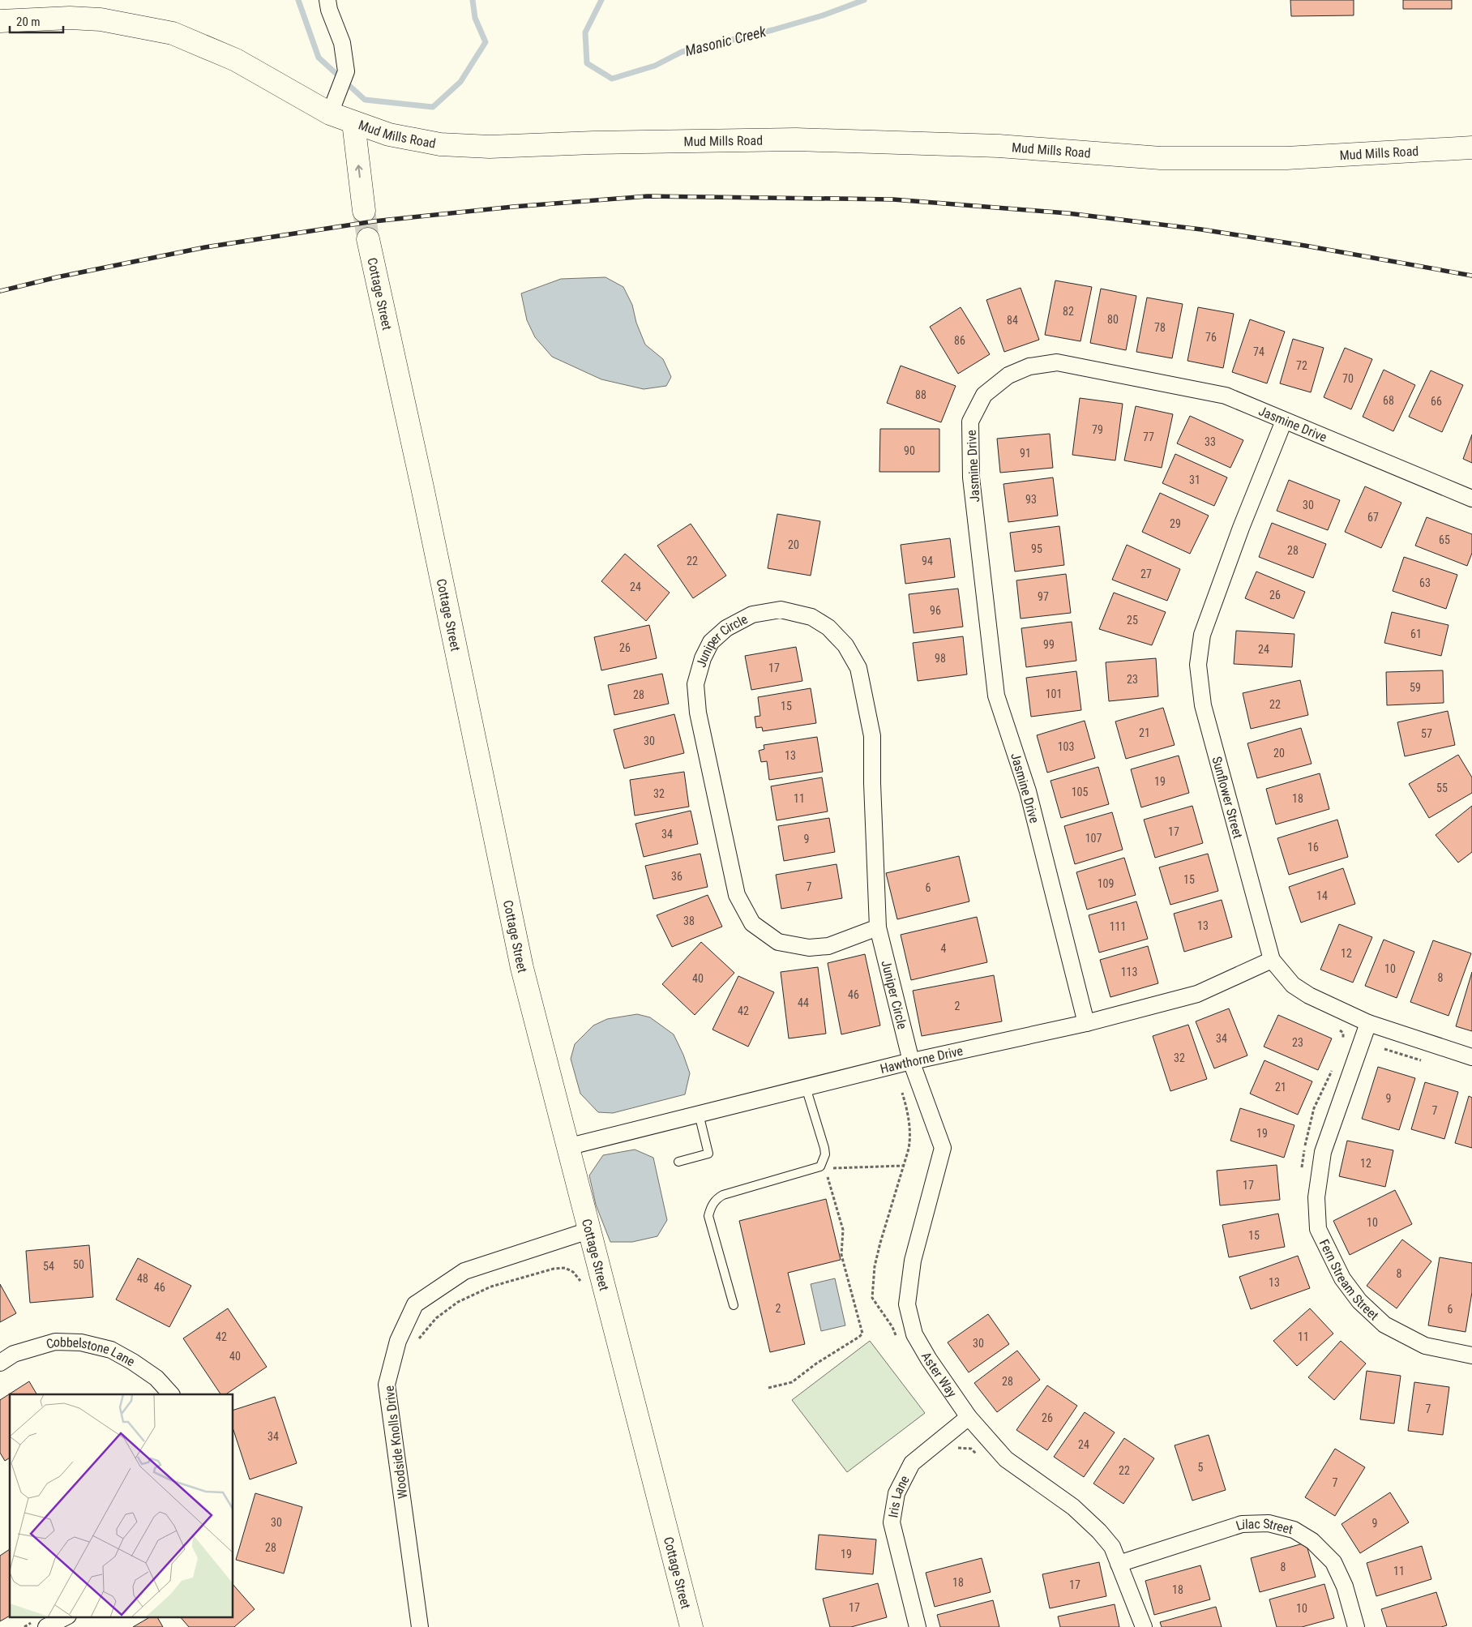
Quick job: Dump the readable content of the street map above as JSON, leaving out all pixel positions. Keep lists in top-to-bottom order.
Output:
{
  "streets": {
    "street": [
      "Mud Mills Road",
      "Cottage Street",
      "Jasmine Drive",
      "Juniper Circle",
      "Sunflower Street",
      "Hawthorne Drive",
      "Fern Stream Street",
      "Cobbelstone Lane",
      "Aster Way",
      "Woodside Knolls Drive",
      "Iris Lane",
      "Lilac Street"
    ]
  },
  "crossings": [
    ["Cottage Street", "Hawthorne Drive"],
    ["Cottage Street", "Woodside Knolls Drive"],
    ["Jasmine Drive", "Sunflower Street"],
    ["Jasmine Drive", "Hawthorne Drive"],
    ["Juniper Circle", "Hawthorne Drive"],
    ["Juniper Circle", "Aster Way"],
    ["Sunflower Street", "Hawthorne Drive"],
    ["Sunflower Street", "Fern Stream Street"],
    ["Hawthorne Drive", "Aster Way"],
    ["Aster Way", "Iris Lane"],
    ["Aster Way", "Lilac Street"]
  ],
  "water": ["Masonic Creek"],
  "house_numbers": [
    "82",
    "80",
    "84",
    "78",
    "76",
    "86",
    "74",
    "72",
    "70",
    "88",
    "68",
    "66",
    "79",
    "77",
    "33",
    "90",
    "91",
    "31",
    "93",
    "30",
    "67",
    "29",
    "65",
    "20",
    "95",
    "28",
    "22",
    "94",
    "27",
    "63",
    "24",
    "26",
    "97",
    "96",
    "25",
    "61",
    "99",
    "26",
    "24",
    "98",
    "17",
    "23",
    "59",
    "101",
    "28",
    "22",
    "15",
    "21",
    "57",
    "30",
    "103",
    "20",
    "13",
    "19",
    "55",
    "105",
    "32",
    "11",
    "18",
    "17",
    "34",
    "107",
    "9",
    "16",
    "36",
    "15",
    "109",
    "7",
    "6",
    "14",
    "38",
    "13",
    "111",
    "4",
    "12",
    "10",
    "113",
    "8",
    "40",
    "46",
    "44",
    "2",
    "42",
    "34",
    "23",
    "32",
    "21",
    "9",
    "7",
    "19",
    "12",
    "17",
    "10",
    "15",
    "50",
    "54",
    "8",
    "48",
    "13",
    "46",
    "2",
    "6",
    "42",
    "11",
    "30",
    "40",
    "28",
    "7",
    "26",
    "34",
    "24",
    "5",
    "22",
    "7",
    "30",
    "9",
    "28",
    "19",
    "8",
    "11",
    "18",
    "17",
    "18",
    "17",
    "10"
  ],
  "scale_bar": "20 m"
}
